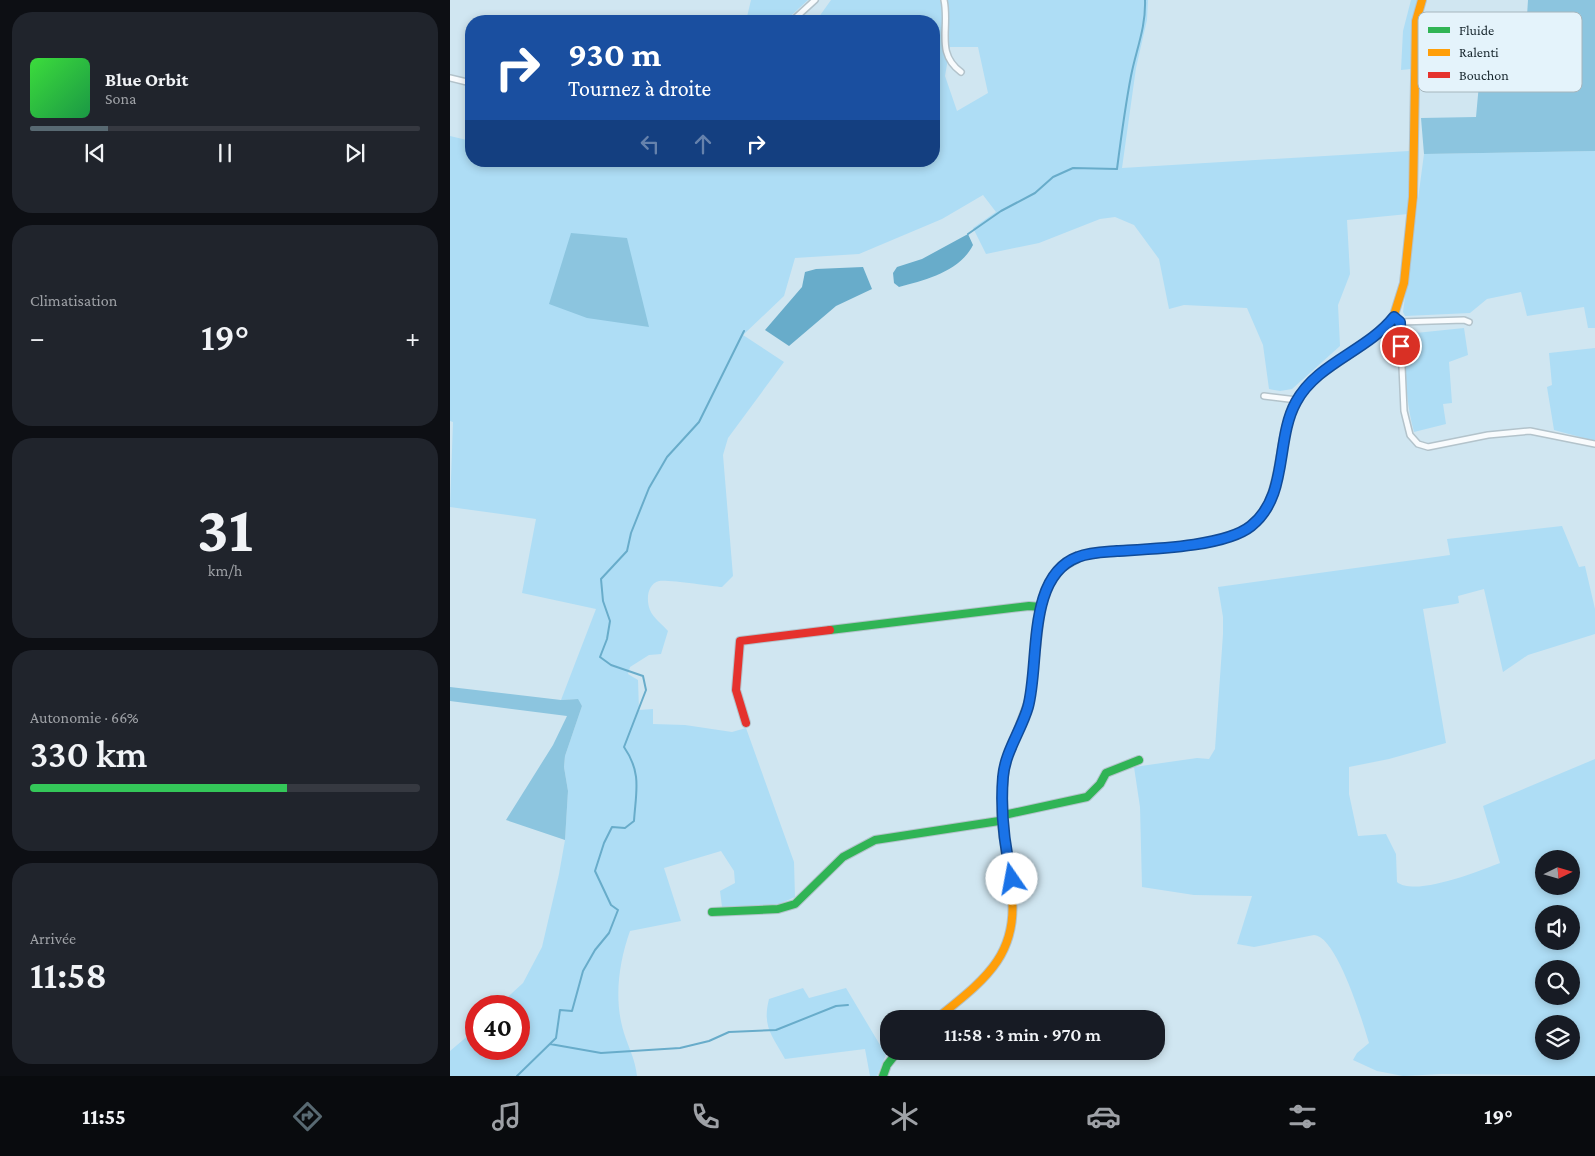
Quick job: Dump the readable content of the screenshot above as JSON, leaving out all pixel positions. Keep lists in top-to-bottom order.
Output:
{
  "legend": ["Fluide", "Ralenti", "Bouchon"],
  "north": "right",
  "page": {
    "turn": ["930 m", "Tournez à droite"],
    "song": ["Blue Orbit", "Sona"],
    "tile": [
      "Climatisation",
      ["31", "km/h"],
      ["Autonomie · 66%", "330 km"],
      ["Arrivée", "11:58"]
    ],
    "heat": ["−", "19°", "+"],
    "limit": "40",
    "trip": "11:58 · 3 min · 970 m",
    "tabs": ["11:55", "19°"]
  }
}
